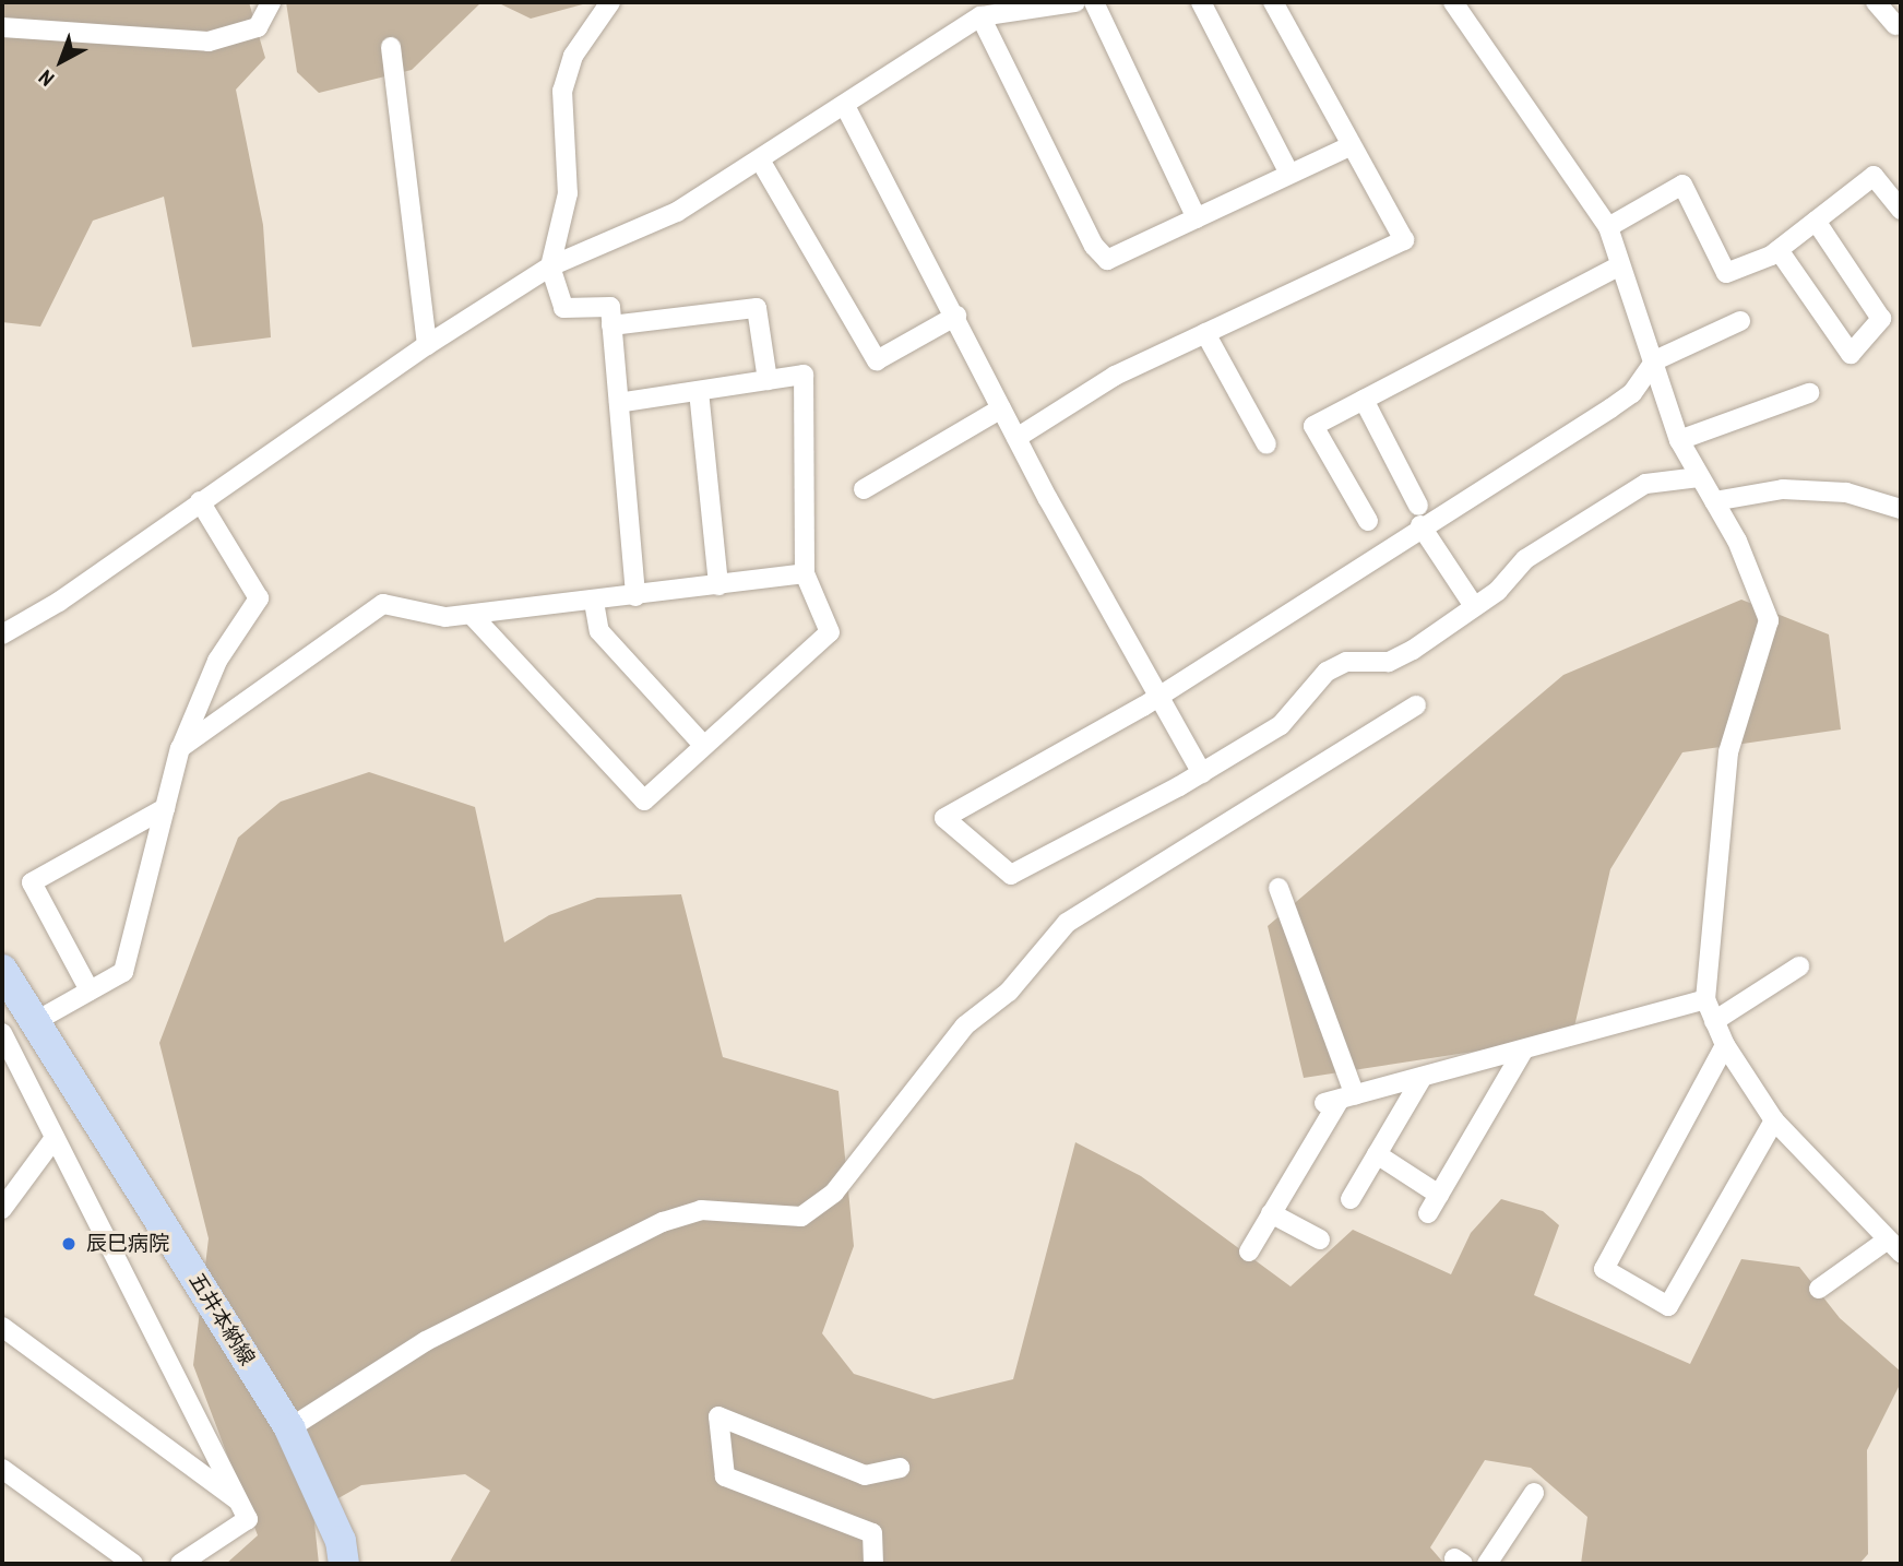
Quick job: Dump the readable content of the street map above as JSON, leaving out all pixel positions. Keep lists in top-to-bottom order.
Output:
{
  "streets": {
    "main road": ["五井本納線"]
  },
  "places": ["辰巳病院"],
  "north": "bottom left"
}
